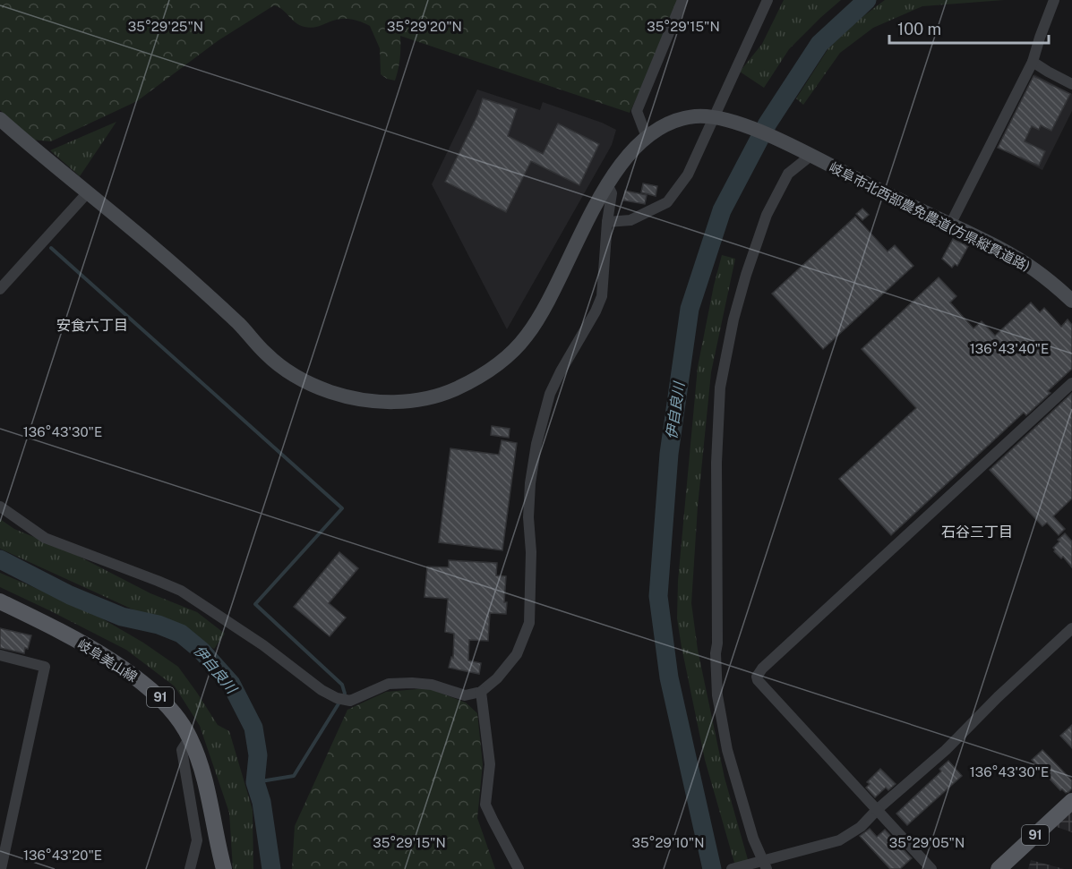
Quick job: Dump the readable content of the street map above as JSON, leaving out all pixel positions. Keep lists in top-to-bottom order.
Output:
{
  "streets": {
    "main road": ["岐阜美山線", "91"],
    "street": ["岐阜市北西部農免農道(方県縦貫道路)"]
  },
  "districts": ["安食六丁目", "石谷三丁目"],
  "water": ["伊自良川"],
  "scale_bar": "100 m",
  "coordinates": [
    "35°29'25\"N",
    "35°29'20\"N",
    "35°29'15\"N",
    "136°43'40\"E",
    "136°43'30\"E",
    "35°29'10\"N",
    "35°29'05\"N",
    "136°43'20\"E"
  ]
}
